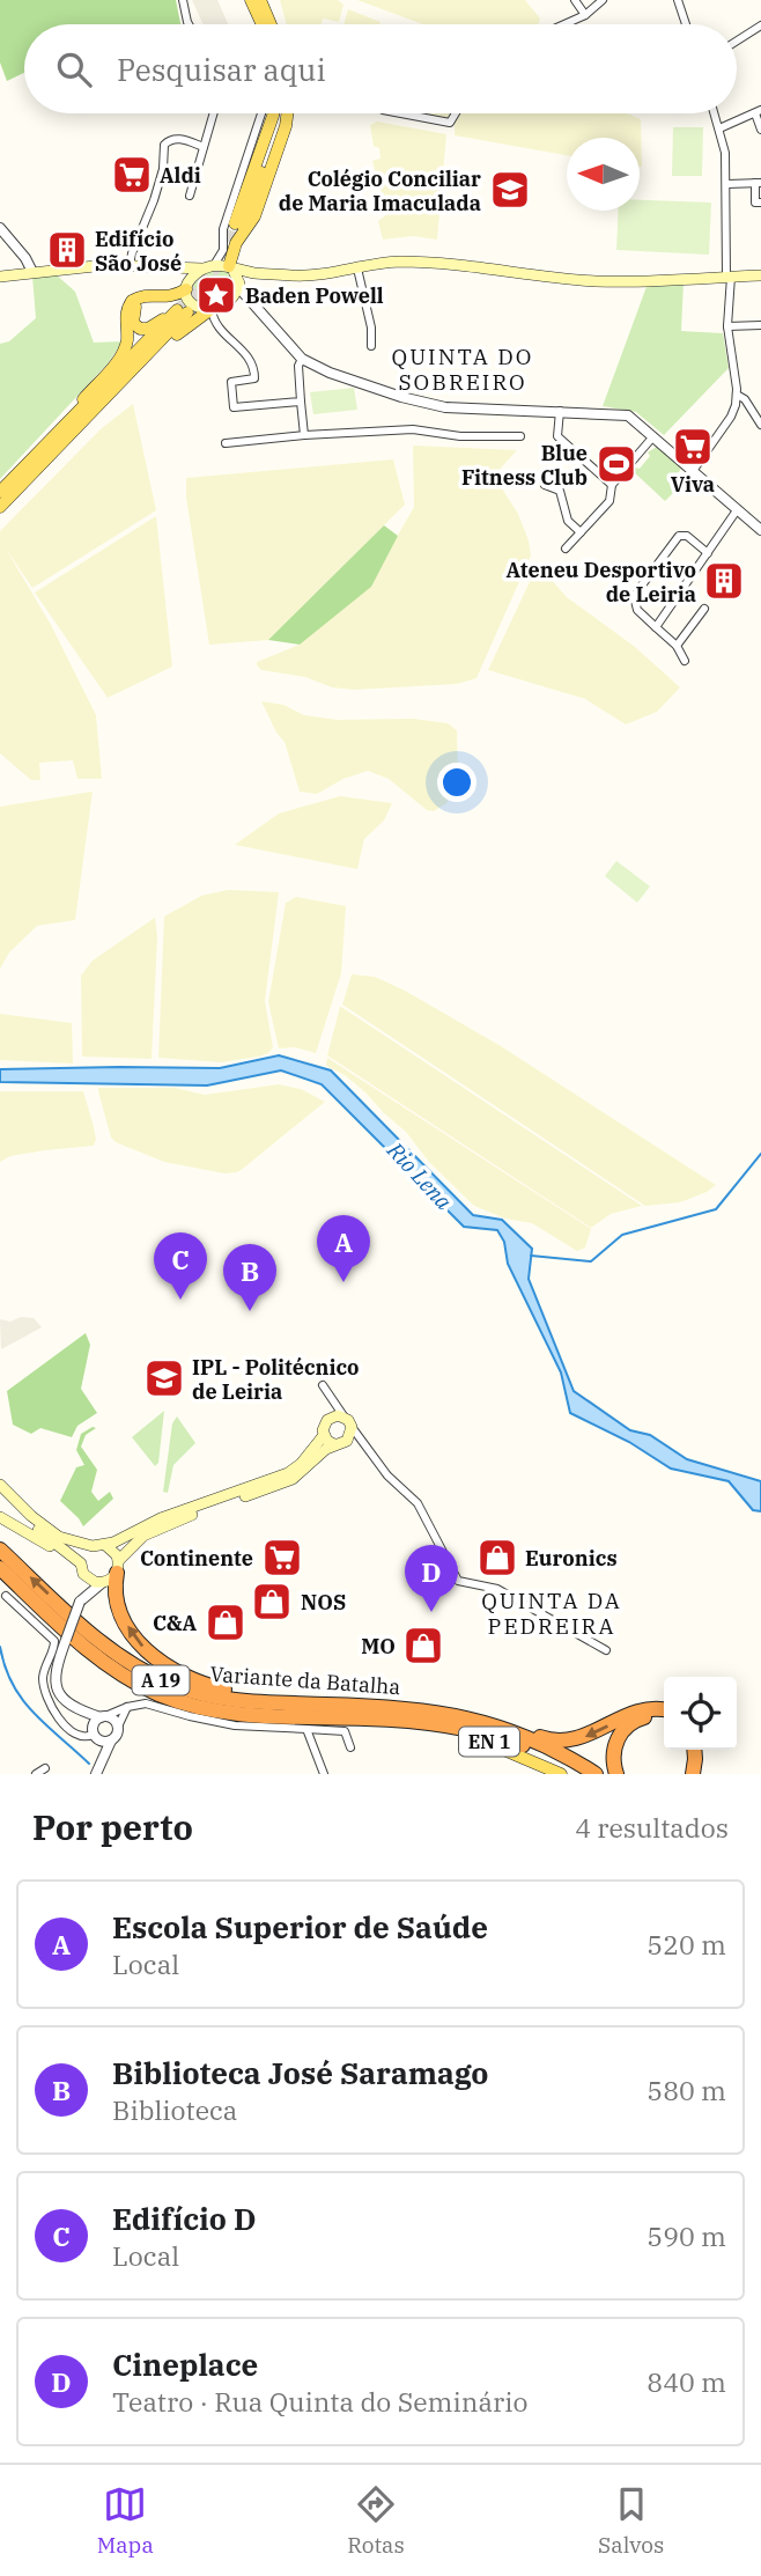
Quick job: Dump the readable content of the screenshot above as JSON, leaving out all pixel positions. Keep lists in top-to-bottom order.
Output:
{
  "streets": {
    "highway": ["A 19", "Variante da Batalha"],
    "main road": ["EN 1"]
  },
  "crossings": [
    ["Variante da Batalha", "EN 1"]
  ],
  "districts": ["QUINTA DO SOBREIRO", "QUINTA DA PEDREIRA"],
  "water": ["Rio Lena"],
  "places": {
    "supermarket": ["Aldi", "Viva", "Continente"],
    "school or university": ["Colégio Conciliar de Maria Imaculada", "IPL - Politécnico de Leiria"],
    "building": ["Edifício São José", "Ateneu Desportivo de Leiria"],
    "place": ["Baden Powell"],
    "sports": ["Blue Fitness Club"],
    "shop": [
      "Euronics",
      "NOS",
      "C&A",
      "MO"
    ]
  },
  "north": "left",
  "page": {
    "search": "Pesquisar aqui",
    "pins": [
      "A",
      "C",
      "B",
      "D"
    ],
    "heading": ["Por perto", "4 resultados"],
    "list": [
      {
        "mark": "A",
        "name": "Escola Superior de Saúde",
        "note": "Local",
        "value": "520 m"
      },
      {
        "mark": "B",
        "name": "Biblioteca José Saramago",
        "note": "Biblioteca",
        "value": "580 m"
      },
      {
        "mark": "C",
        "name": "Edifício D",
        "note": "Local",
        "value": "590 m"
      },
      {
        "mark": "D",
        "name": "Cineplace",
        "note": "Teatro · Rua Quinta do Seminário",
        "value": "840 m"
      }
    ],
    "nav": ["Mapa", "Rotas", "Salvos"]
  }
}
